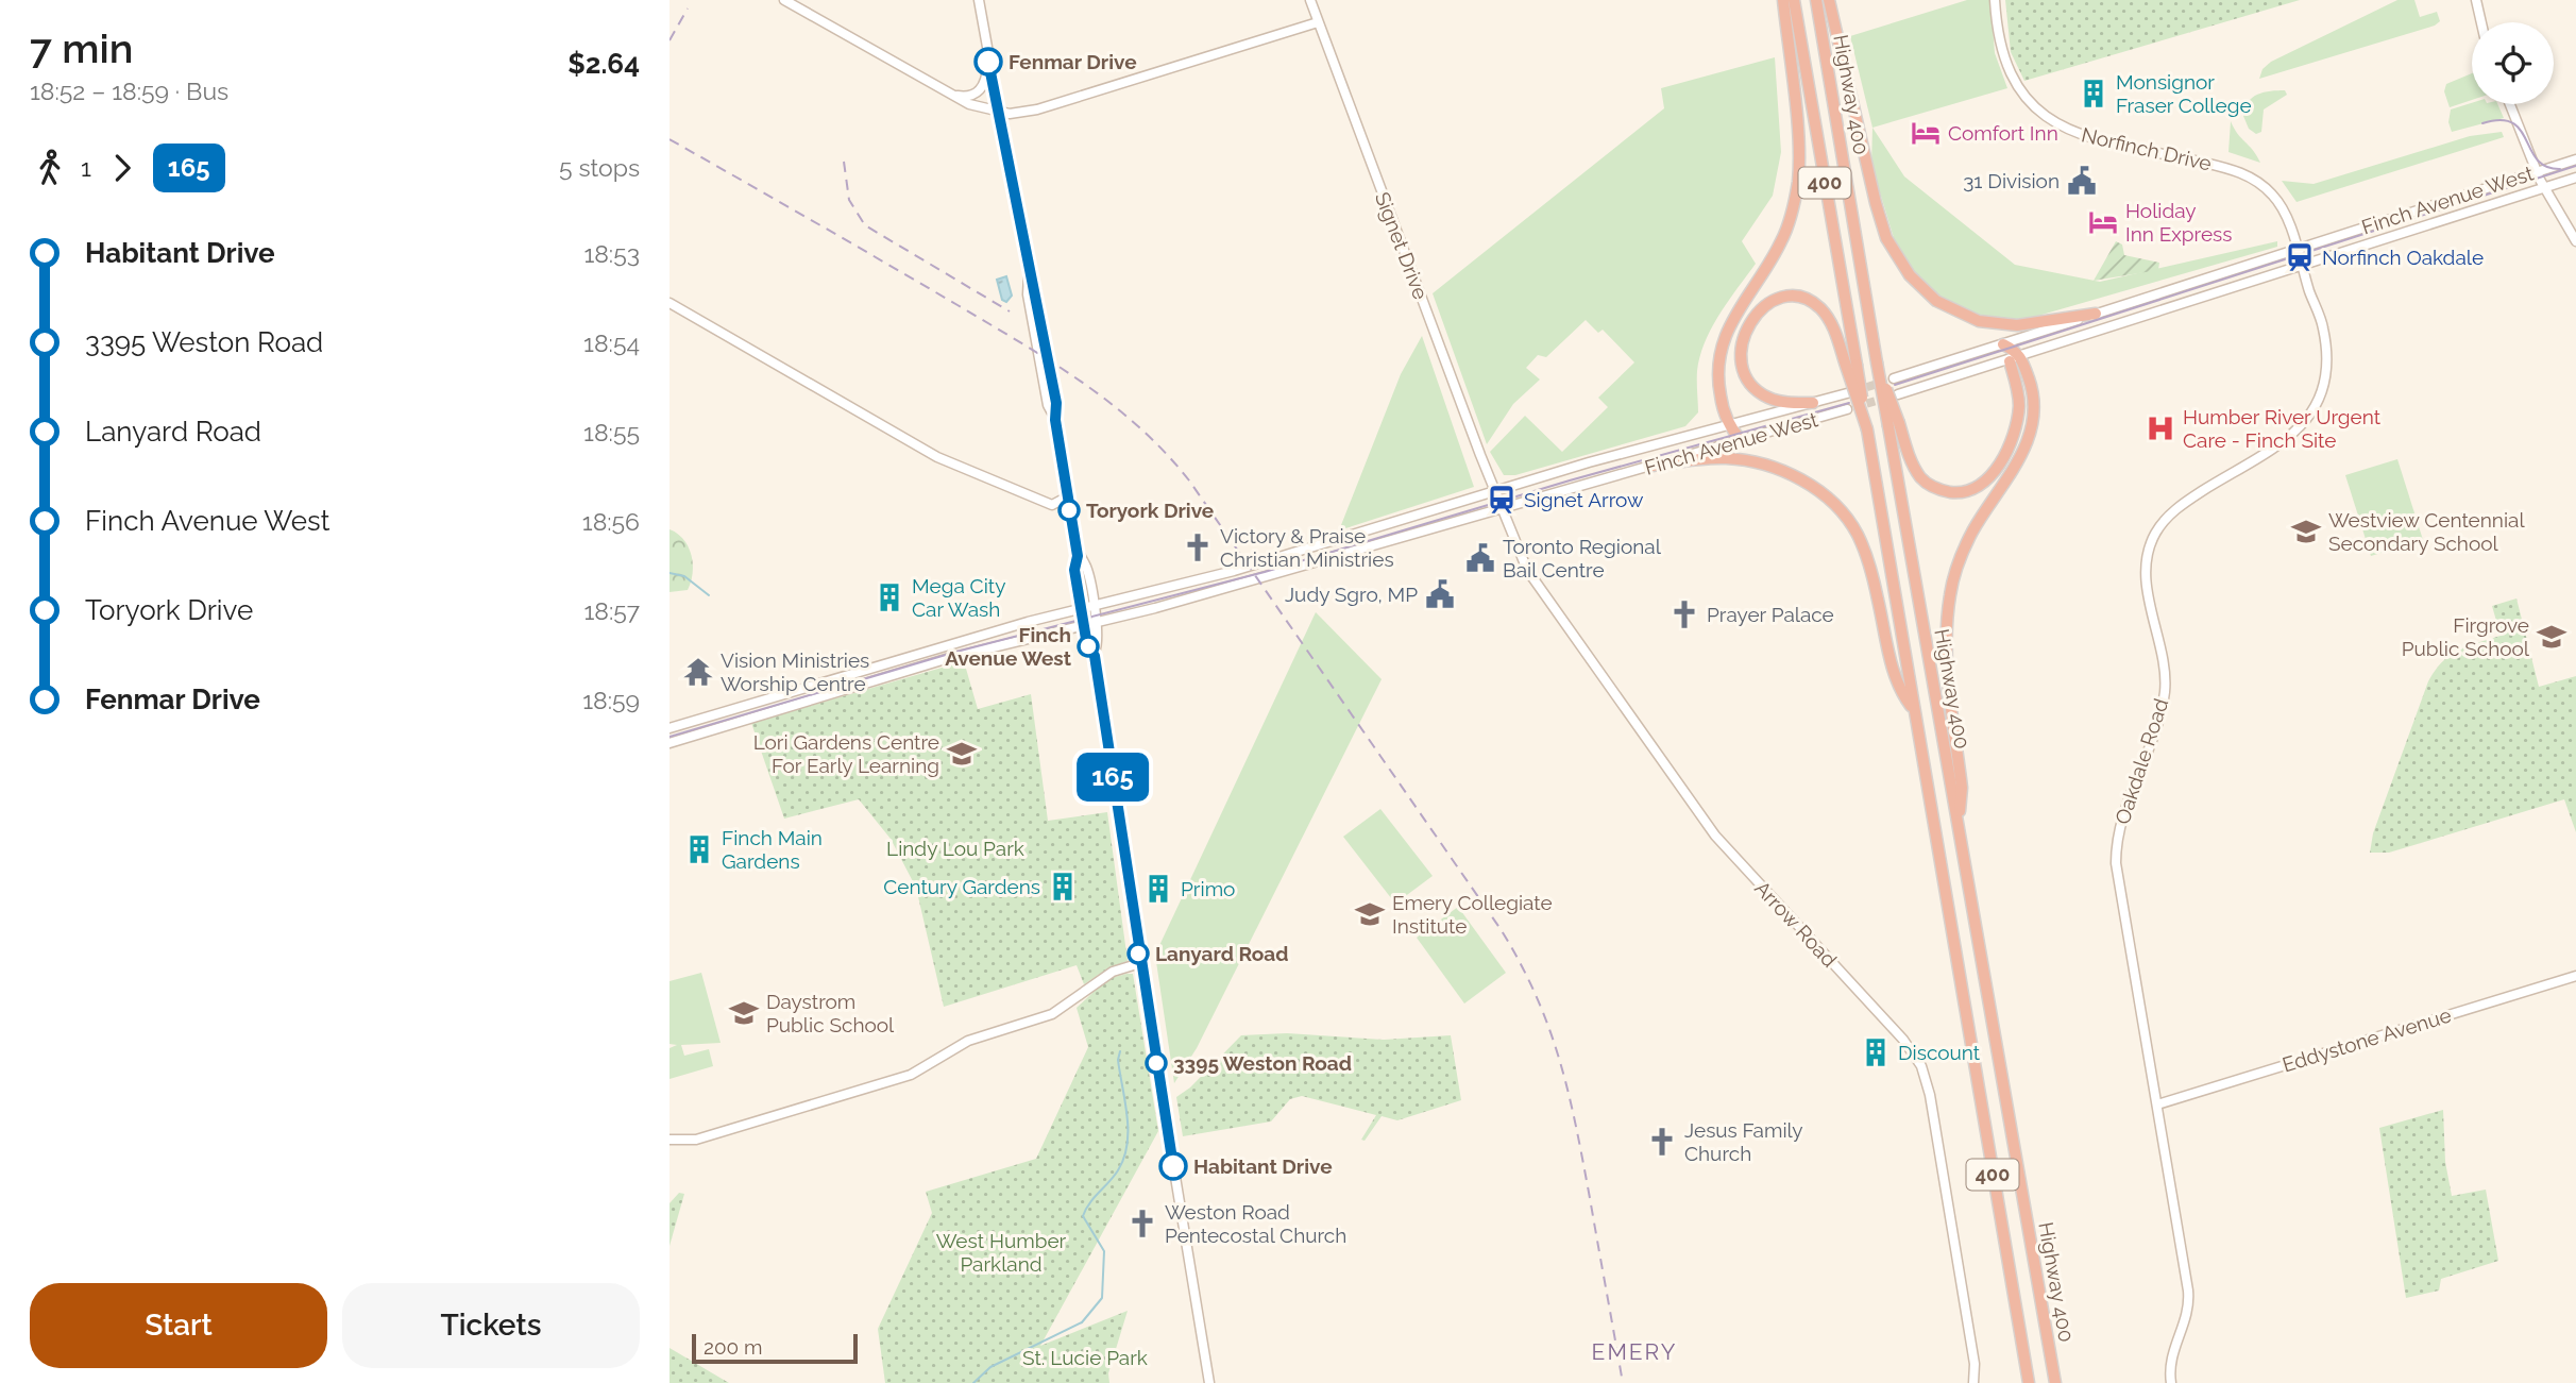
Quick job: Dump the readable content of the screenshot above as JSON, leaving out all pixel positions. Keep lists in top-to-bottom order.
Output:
{
  "streets": {
    "highway": ["Highway 400", "400"],
    "main road": [
      "Norfinch Drive",
      "Finch Avenue West",
      "Signet Drive",
      "Oakdale Road",
      "Arrow Road",
      "Eddystone Avenue"
    ]
  },
  "crossings": [
    ["Norfinch Drive", "Finch Avenue West"],
    ["Norfinch Drive", "Oakdale Road"],
    ["Finch Avenue West", "Signet Drive"],
    ["Finch Avenue West", "Oakdale Road"],
    ["Finch Avenue West", "Arrow Road"],
    ["Signet Drive", "Arrow Road"],
    ["Oakdale Road", "Eddystone Avenue"]
  ],
  "districts": ["EMERY"],
  "parks": ["Lindy Lou Park", "West Humber Parkland", "St. Lucie Park"],
  "places": {
    "other": [
      "Fenmar Drive",
      "Toryork Drive",
      "Finch Avenue West",
      "Lanyard Road",
      "3395 Weston Road",
      "Habitant Drive"
    ],
    "building": [
      "Monsignor Fraser College",
      "Mega City Car Wash",
      "Finch Main Gardens",
      "Century Gardens",
      "Primo",
      "Discount"
    ],
    "hotel": ["Comfort Inn", "Holiday Inn Express"],
    "public building": ["31 Division", "Toronto Regional Bail Centre", "Judy Sgro, MP"],
    "station": ["Norfinch Oakdale", "Signet Arrow"],
    "hospital": ["Humber River Urgent Care - Finch Site"],
    "school or university": [
      "Westview Centennial Secondary School",
      "Firgrove Public School",
      "Lori Gardens Centre For Early Learning",
      "Emery Collegiate Institute",
      "Daystrom Public School"
    ],
    "church": [
      "Victory & Praise Christian Ministries",
      "Prayer Palace",
      "Jesus Family Church",
      "Weston Road Pentecostal Church"
    ],
    "temple": ["Vision Ministries Worship Centre"]
  },
  "lines": ["bus line 165"],
  "scale_bar": "200 m",
  "page": {
    "heading": ["7 min", "18:52 – 18:59 · Bus", "$2.64"],
    "on_map": "165",
    "legs": ["1", "165", "5 stops"],
    "list": [
      {
        "name": "Habitant Drive",
        "value": "18:53"
      },
      {
        "name": "3395 Weston Road",
        "value": "18:54"
      },
      {
        "name": "Lanyard Road",
        "value": "18:55"
      },
      {
        "name": "Finch Avenue West",
        "value": "18:56"
      },
      {
        "name": "Toryork Drive",
        "value": "18:57"
      },
      {
        "name": "Fenmar Drive",
        "value": "18:59"
      }
    ],
    "buttons": ["Start", "Tickets"],
    "scale": "200 m"
  }
}
